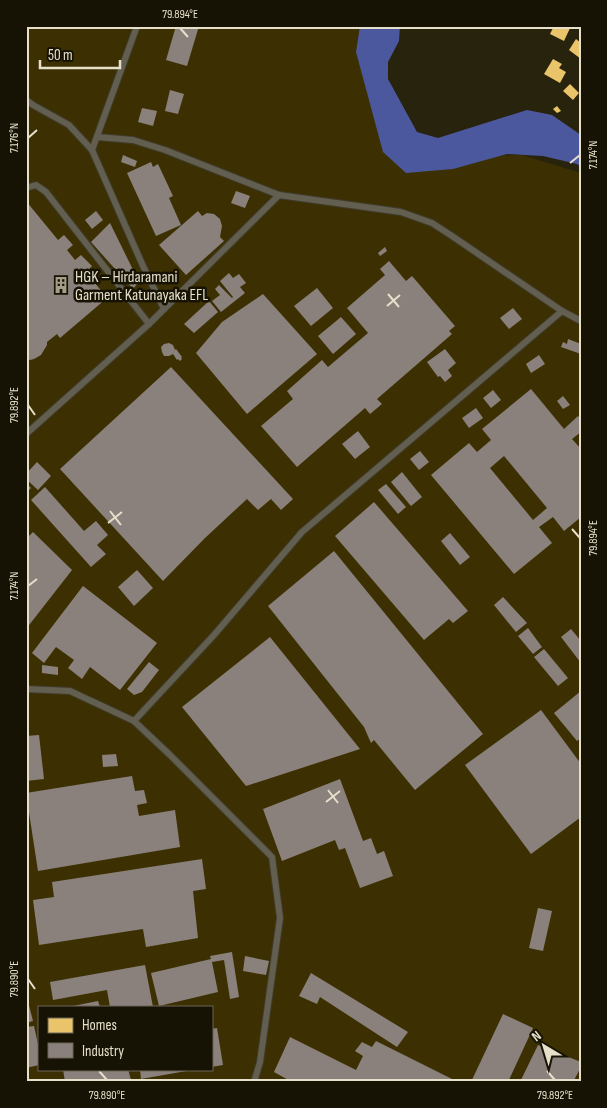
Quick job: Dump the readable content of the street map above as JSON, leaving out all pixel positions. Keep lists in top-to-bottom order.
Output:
{
  "places": {
    "building": ["HGK – Hirdaramani Garment Katunayaka EFL"]
  },
  "legend": ["Homes", "Industry"],
  "scale_bar": "50 m",
  "north": "top left",
  "coordinates": [
    "79.894°E",
    "7.176°N",
    "7.174°N",
    "79.892°E",
    "79.890°E"
  ]
}
